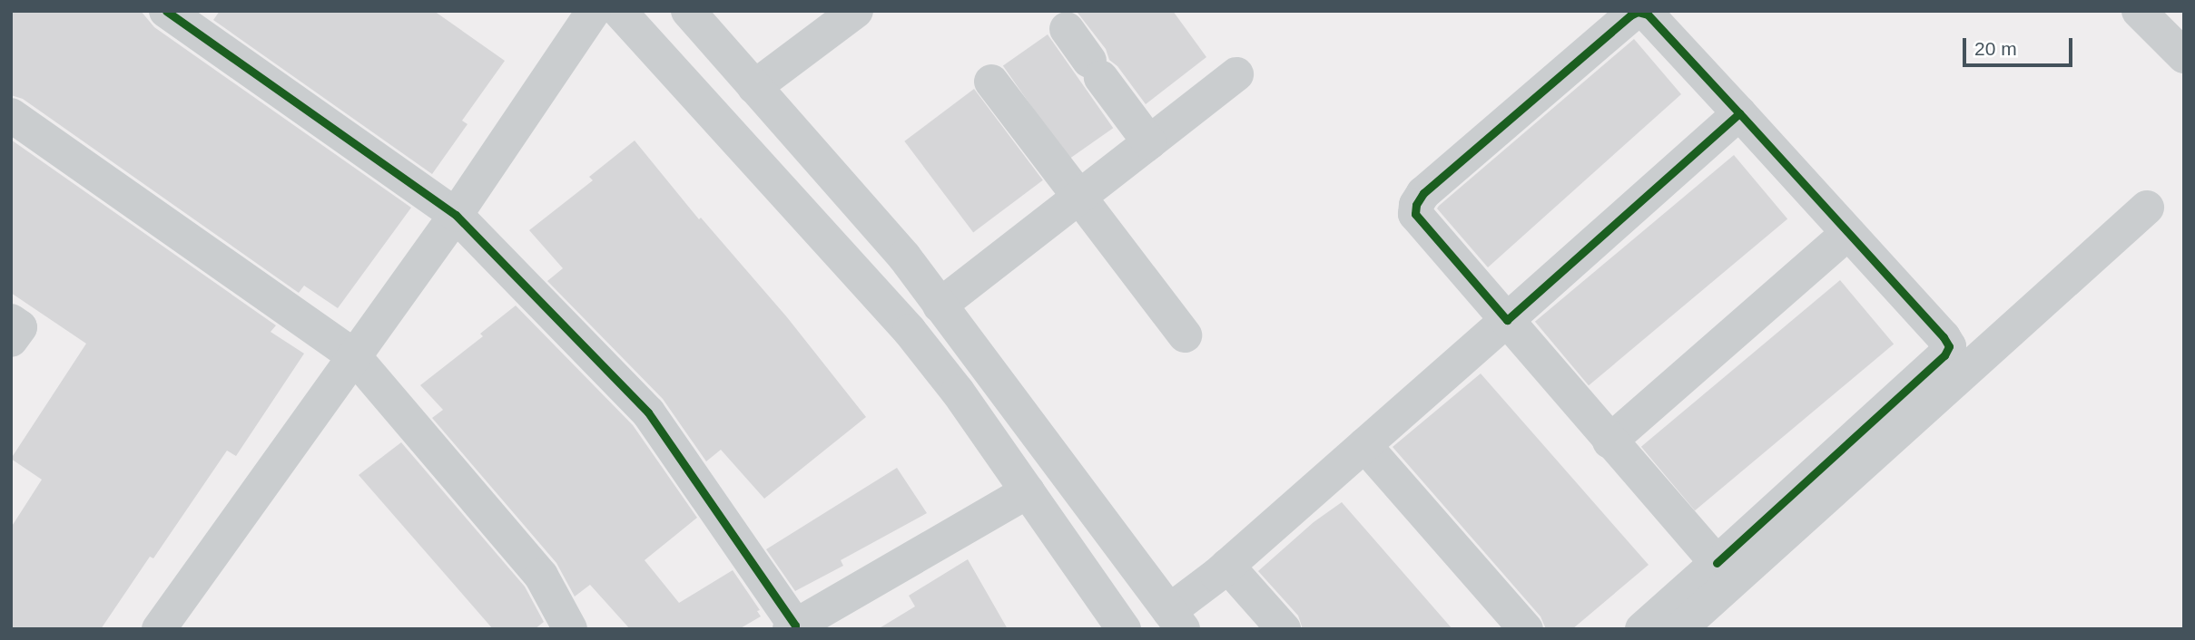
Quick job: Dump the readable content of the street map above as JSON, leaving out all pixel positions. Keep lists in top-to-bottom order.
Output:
{
  "scale_bar": "20 m"
}
